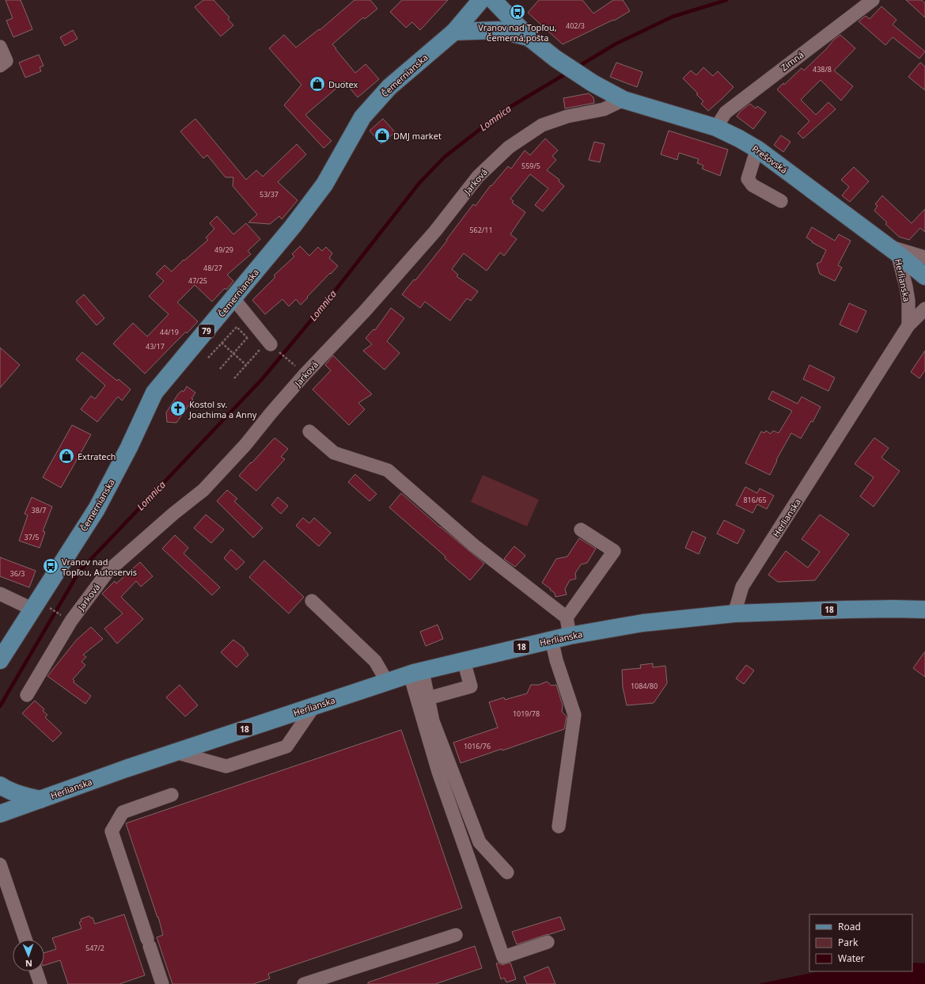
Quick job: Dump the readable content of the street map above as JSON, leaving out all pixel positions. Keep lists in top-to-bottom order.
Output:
{
  "streets": {
    "main road": [
      "Čemernianska",
      "Prešovská",
      "Herlianska",
      "79",
      "18"
    ],
    "street": ["Zimná", "Jarková"]
  },
  "crossings": [
    ["Zimná", "Prešovská"],
    ["Prešovská", "Jarková"],
    ["Prešovská", "Herlianska"],
    ["Herlianska", "18"]
  ],
  "water": ["Lomnica"],
  "places": {
    "bus stop": ["Vranov nad Topľou, Čemerná,pošta", "Vranov nad Topľou, Autoservis"],
    "shop": ["Duotex", "DMJ market", "Extratech"],
    "church": ["Kostol sv. Joachima a Anny"]
  },
  "house_numbers": [
    "402/3",
    "438/8",
    "559/5",
    "53/37",
    "562/11",
    "49/29",
    "48/27",
    "47/25",
    "44/19",
    "43/17",
    "816/65",
    "38/7",
    "37/5",
    "36/3",
    "1084/80",
    "1019/78",
    "1016/76",
    "547/2"
  ],
  "legend": ["Road", "Park", "Water"],
  "north": "bottom"
}
